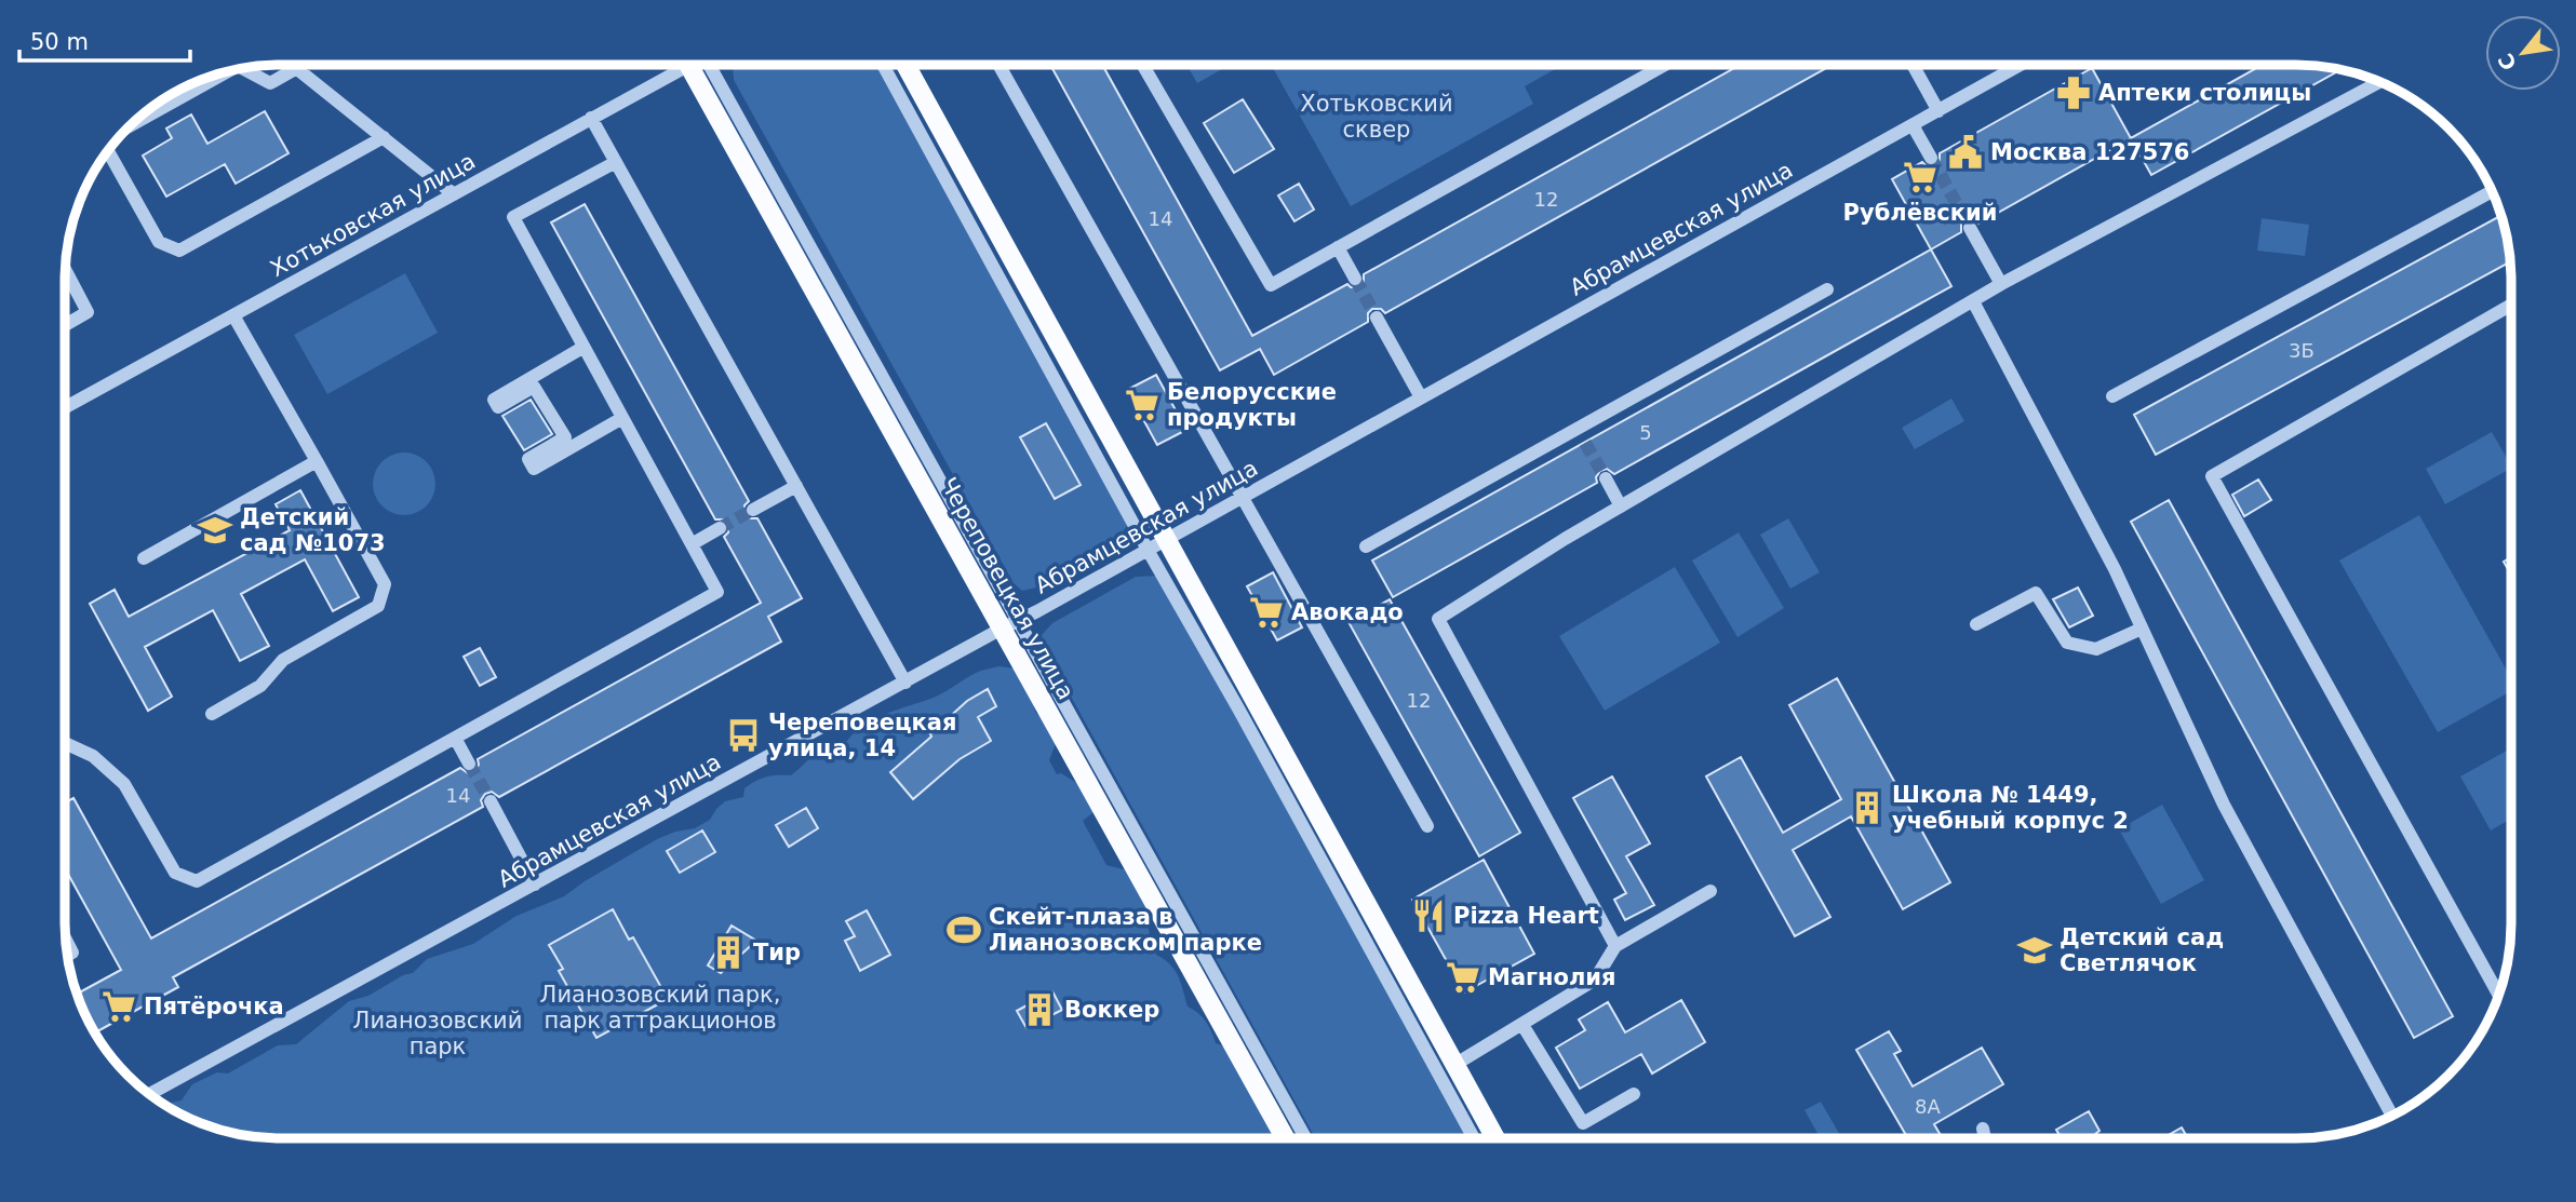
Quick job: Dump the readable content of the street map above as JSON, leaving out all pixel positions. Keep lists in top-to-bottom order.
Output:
{
  "streets": {
    "main road": ["Череповецкая улица"],
    "street": ["Хотьковская улица", "Абрамцевская улица"]
  },
  "crossings": [
    ["Абрамцевская улица", "Череповецкая улица"]
  ],
  "parks": ["Хотьковский сквер", "Лианозовский парк, парк аттракционов", "Лианозовский парк"],
  "places": {
    "pharmacy": ["Аптеки столицы"],
    "public building": ["Москва 127576"],
    "supermarket": [
      "Рублёвский",
      "Белорусские продукты",
      "Авокадо",
      "Магнолия",
      "Пятёрочка"
    ],
    "school or university": ["Детский сад №1073", "Детский сад Светлячок"],
    "bus stop": ["Череповецкая улица, 14"],
    "building": ["Школа № 1449, учебный корпус 2", "Тир", "Воккер"],
    "restaurant": ["Pizza Heart"],
    "sports": ["Скейт-плаза в Лианозовском парке"]
  },
  "house_numbers": [
    "12",
    "14",
    "3Б",
    "5",
    "12",
    "14",
    "8А"
  ],
  "scale_bar": "50 m",
  "north": "bottom left"
}
